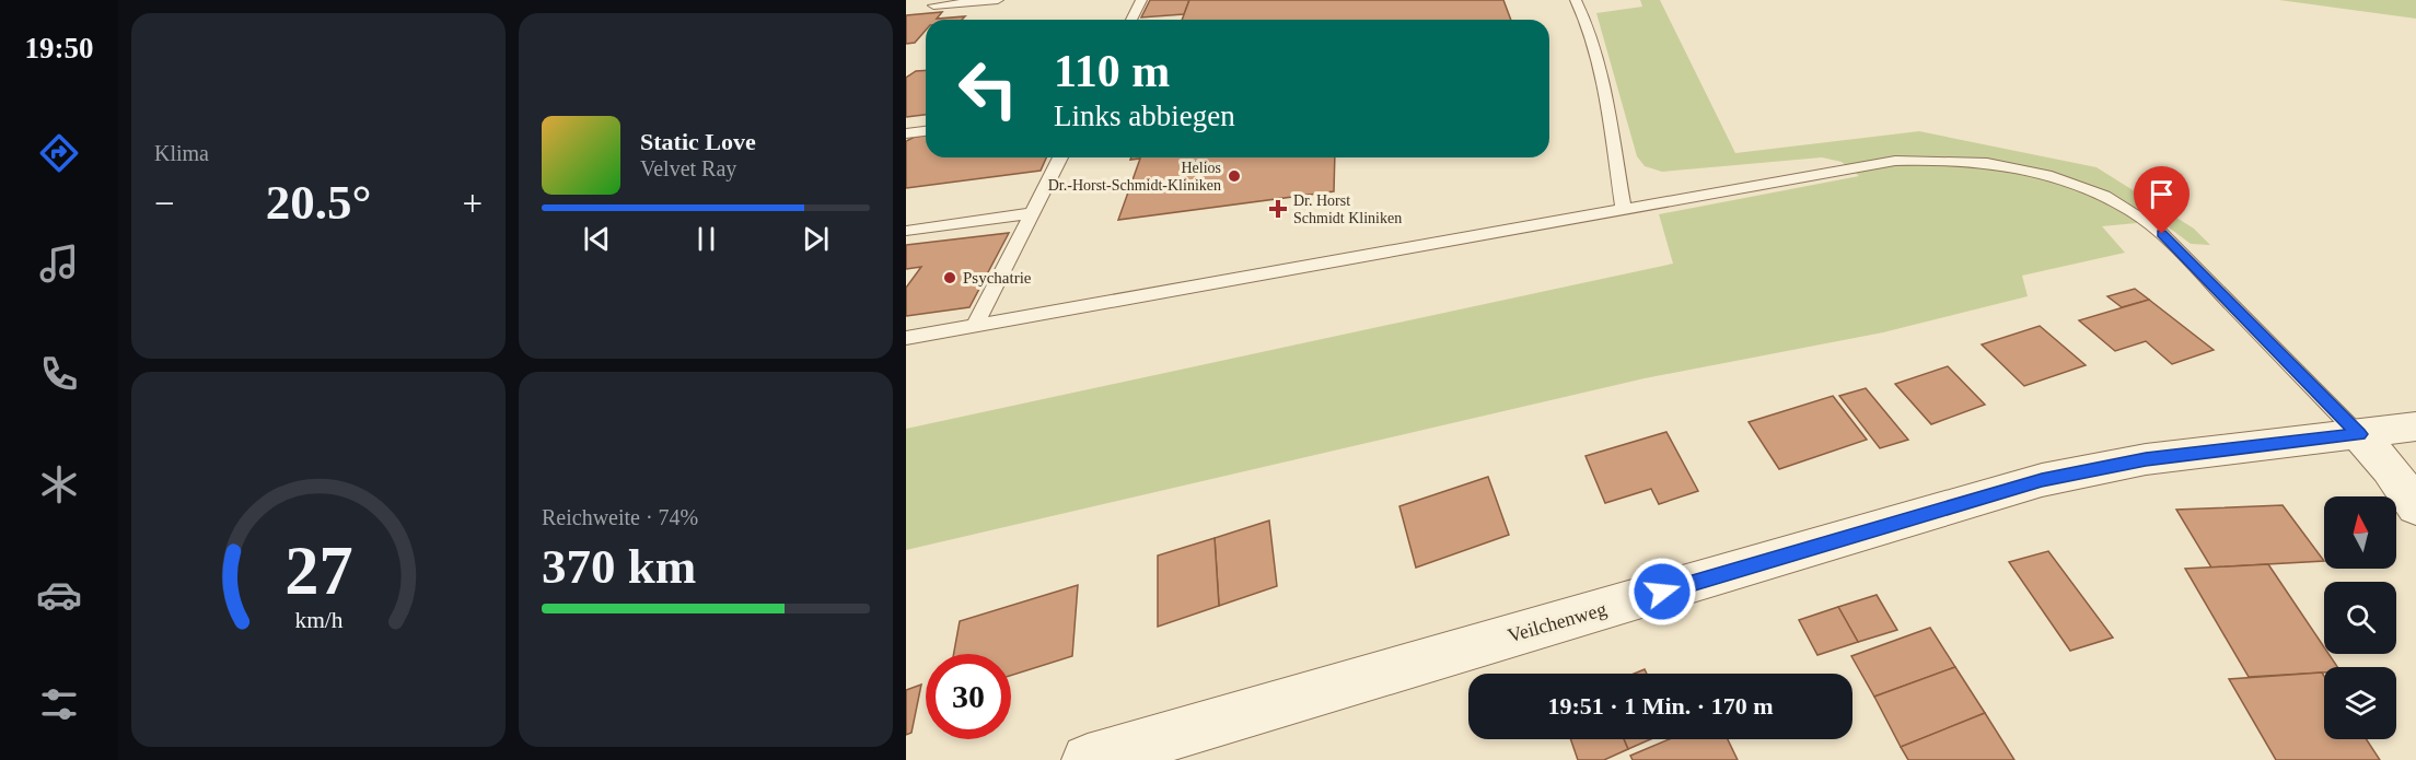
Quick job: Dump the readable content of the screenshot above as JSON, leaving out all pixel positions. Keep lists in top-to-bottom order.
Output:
{
  "streets": {
    "street": ["Veilchenweg"]
  },
  "places": {
    "other": ["Helios Dr.-Horst-Schmidt-Kliniken", "Psychatrie"],
    "health": ["Dr. Horst Schmidt Kliniken"]
  },
  "north": "top",
  "page": {
    "tabs": "19:50",
    "tile": [
      "Klima",
      ["Reichweite · 74%", "370 km"]
    ],
    "turn": ["110 m", "Links abbiegen"],
    "song": ["Static Love", "Velvet Ray"],
    "heat": ["−", "20.5°", "+"],
    "limit": "30",
    "trip": "19:51 · 1 Min. · 170 m",
    "gauge": ["27", "km/h"]
  }
}
